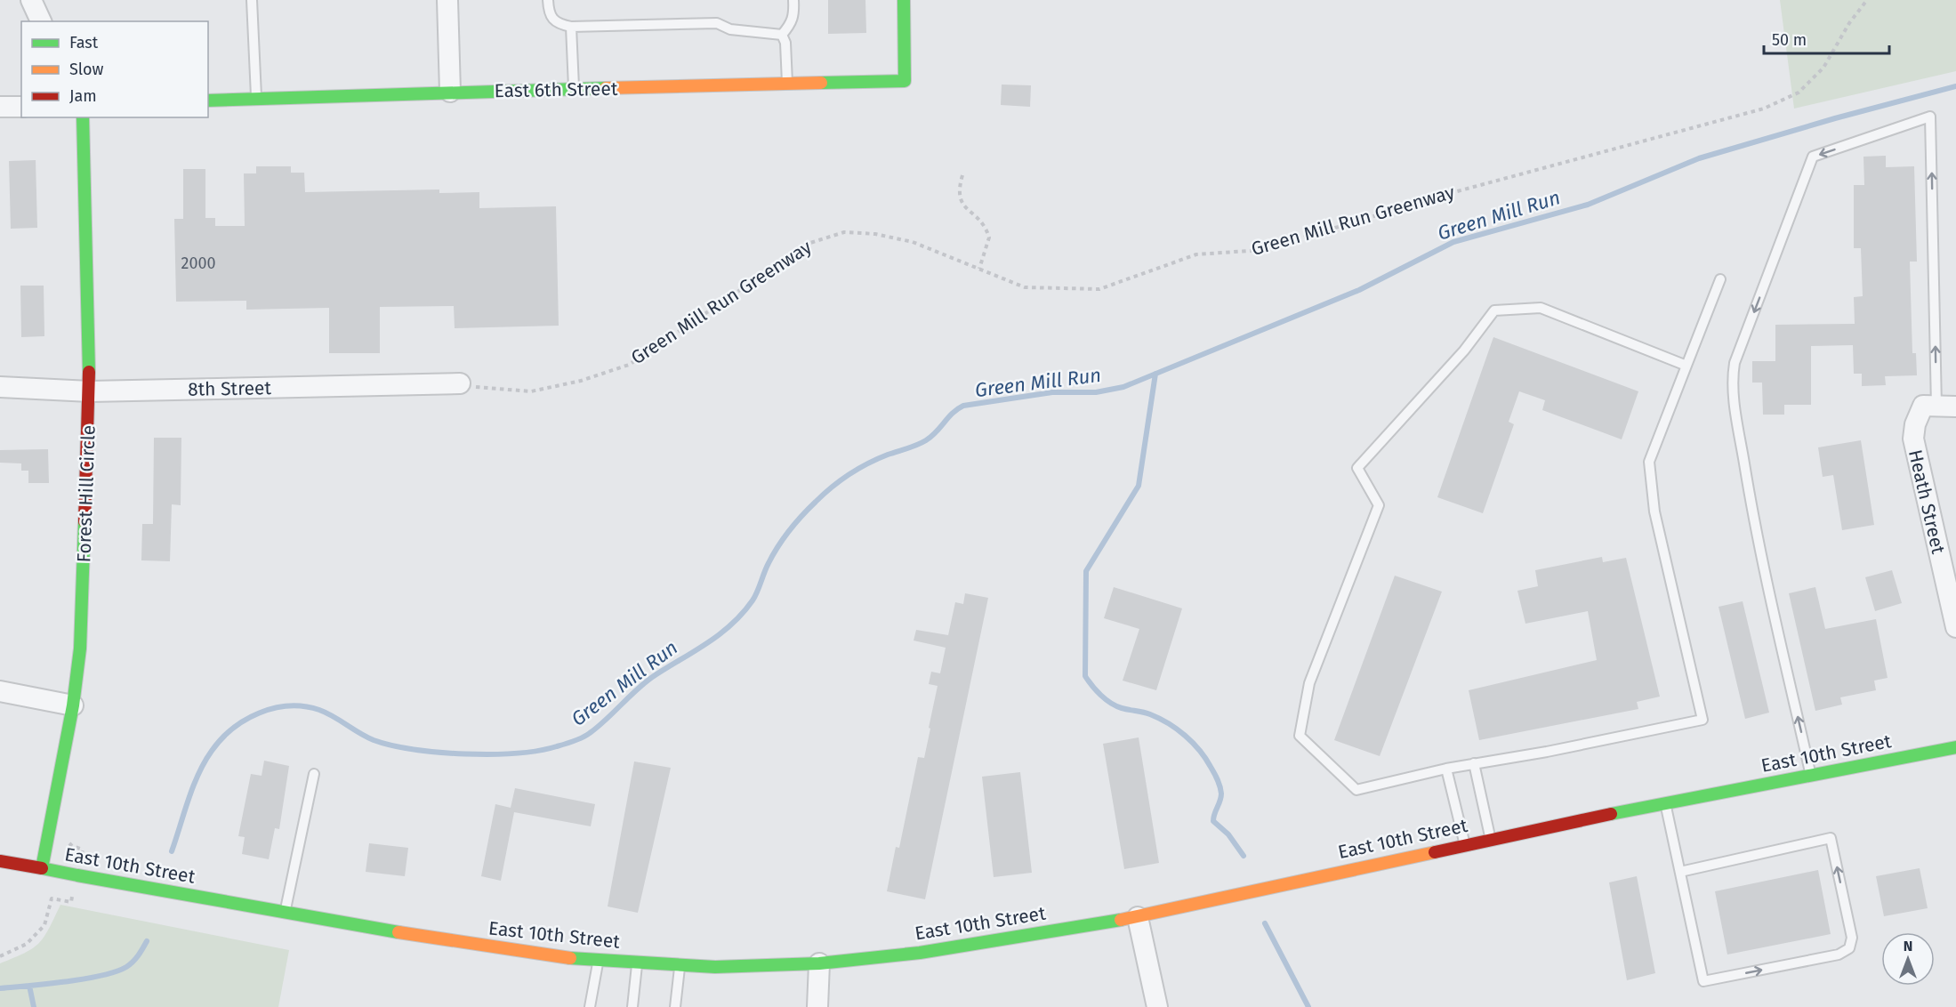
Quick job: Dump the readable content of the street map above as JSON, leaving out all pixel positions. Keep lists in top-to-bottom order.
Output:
{
  "streets": {
    "main road": ["East 6th Street", "Forest Hill Circle", "East 10th Street"],
    "street": ["8th Street", "Heath Street"],
    "path": ["Green Mill Run Greenway"]
  },
  "crossings": [
    ["8th Street", "Forest Hill Circle"],
    ["Forest Hill Circle", "East 10th Street"]
  ],
  "water": ["Green Mill Run"],
  "house_numbers": ["2000"],
  "legend": ["Fast", "Slow", "Jam"],
  "scale_bar": "50 m",
  "north": "top"
}
